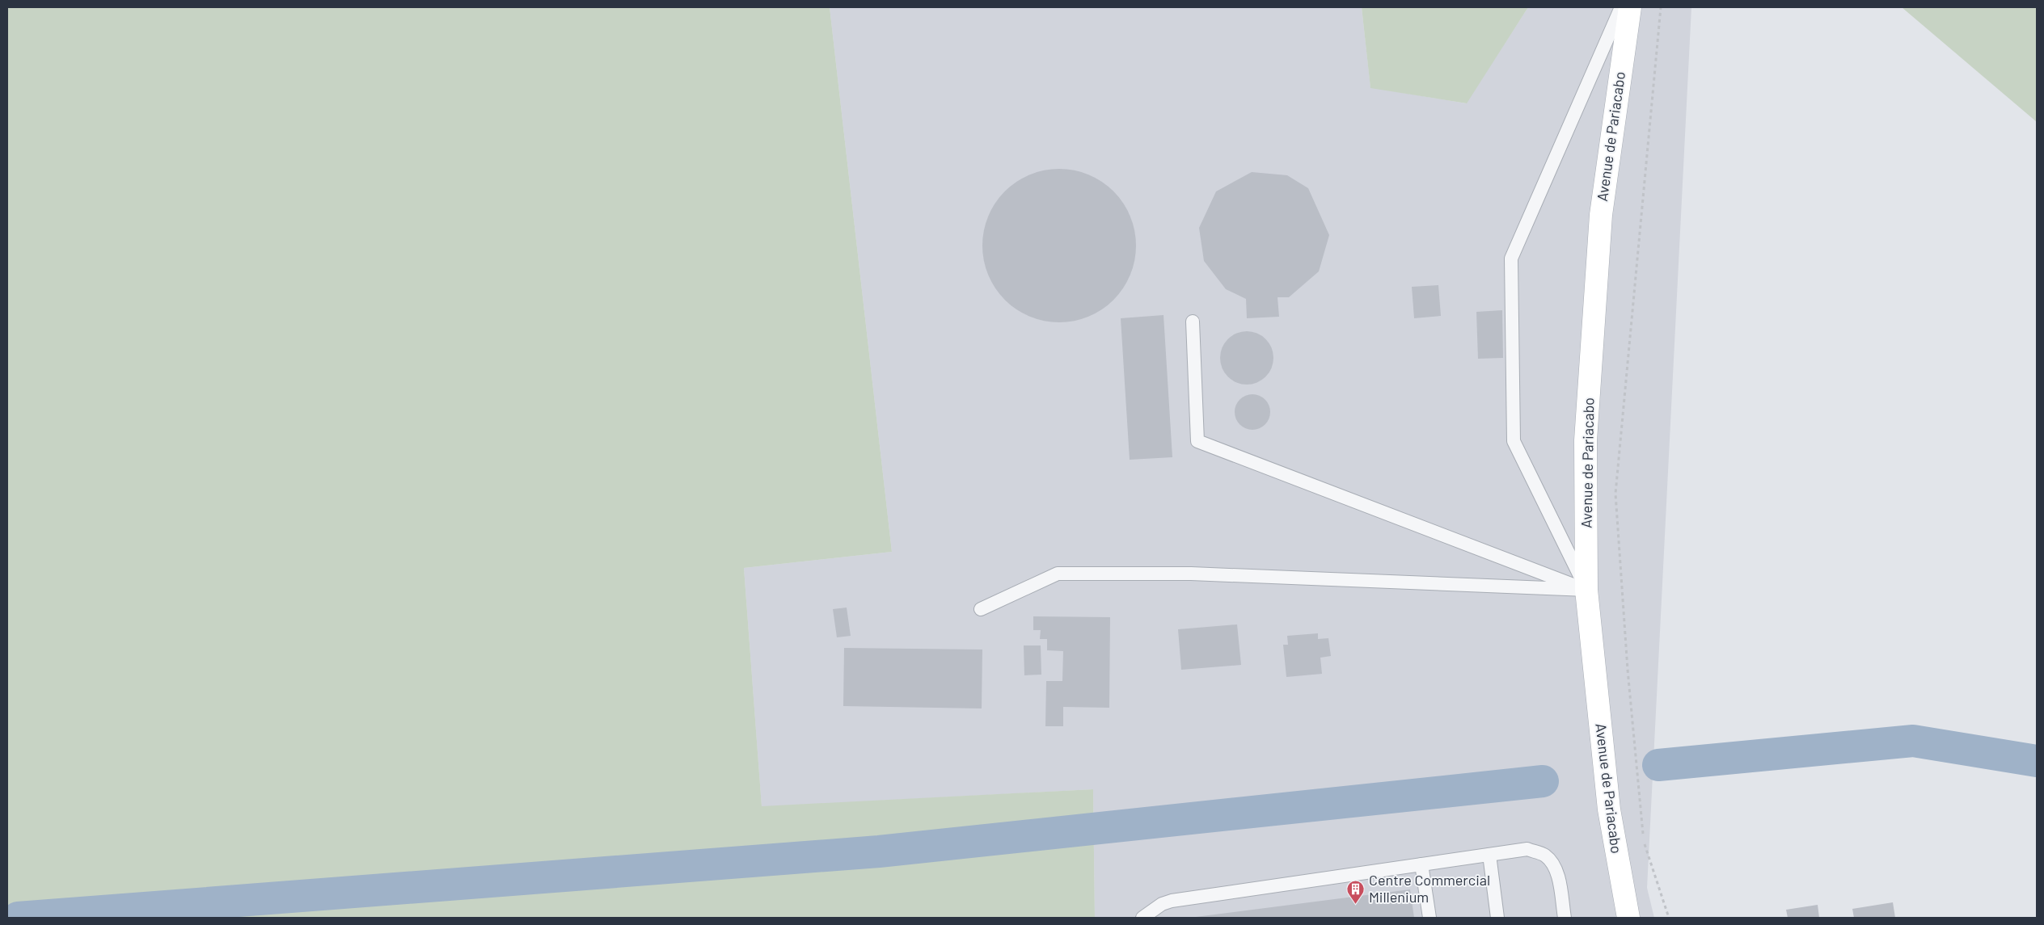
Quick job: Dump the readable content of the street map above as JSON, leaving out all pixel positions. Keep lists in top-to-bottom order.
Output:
{
  "streets": {
    "main road": ["Avenue de Pariacabo"]
  },
  "places": {
    "building": ["Centre Commercial Millenium"]
  }
}
